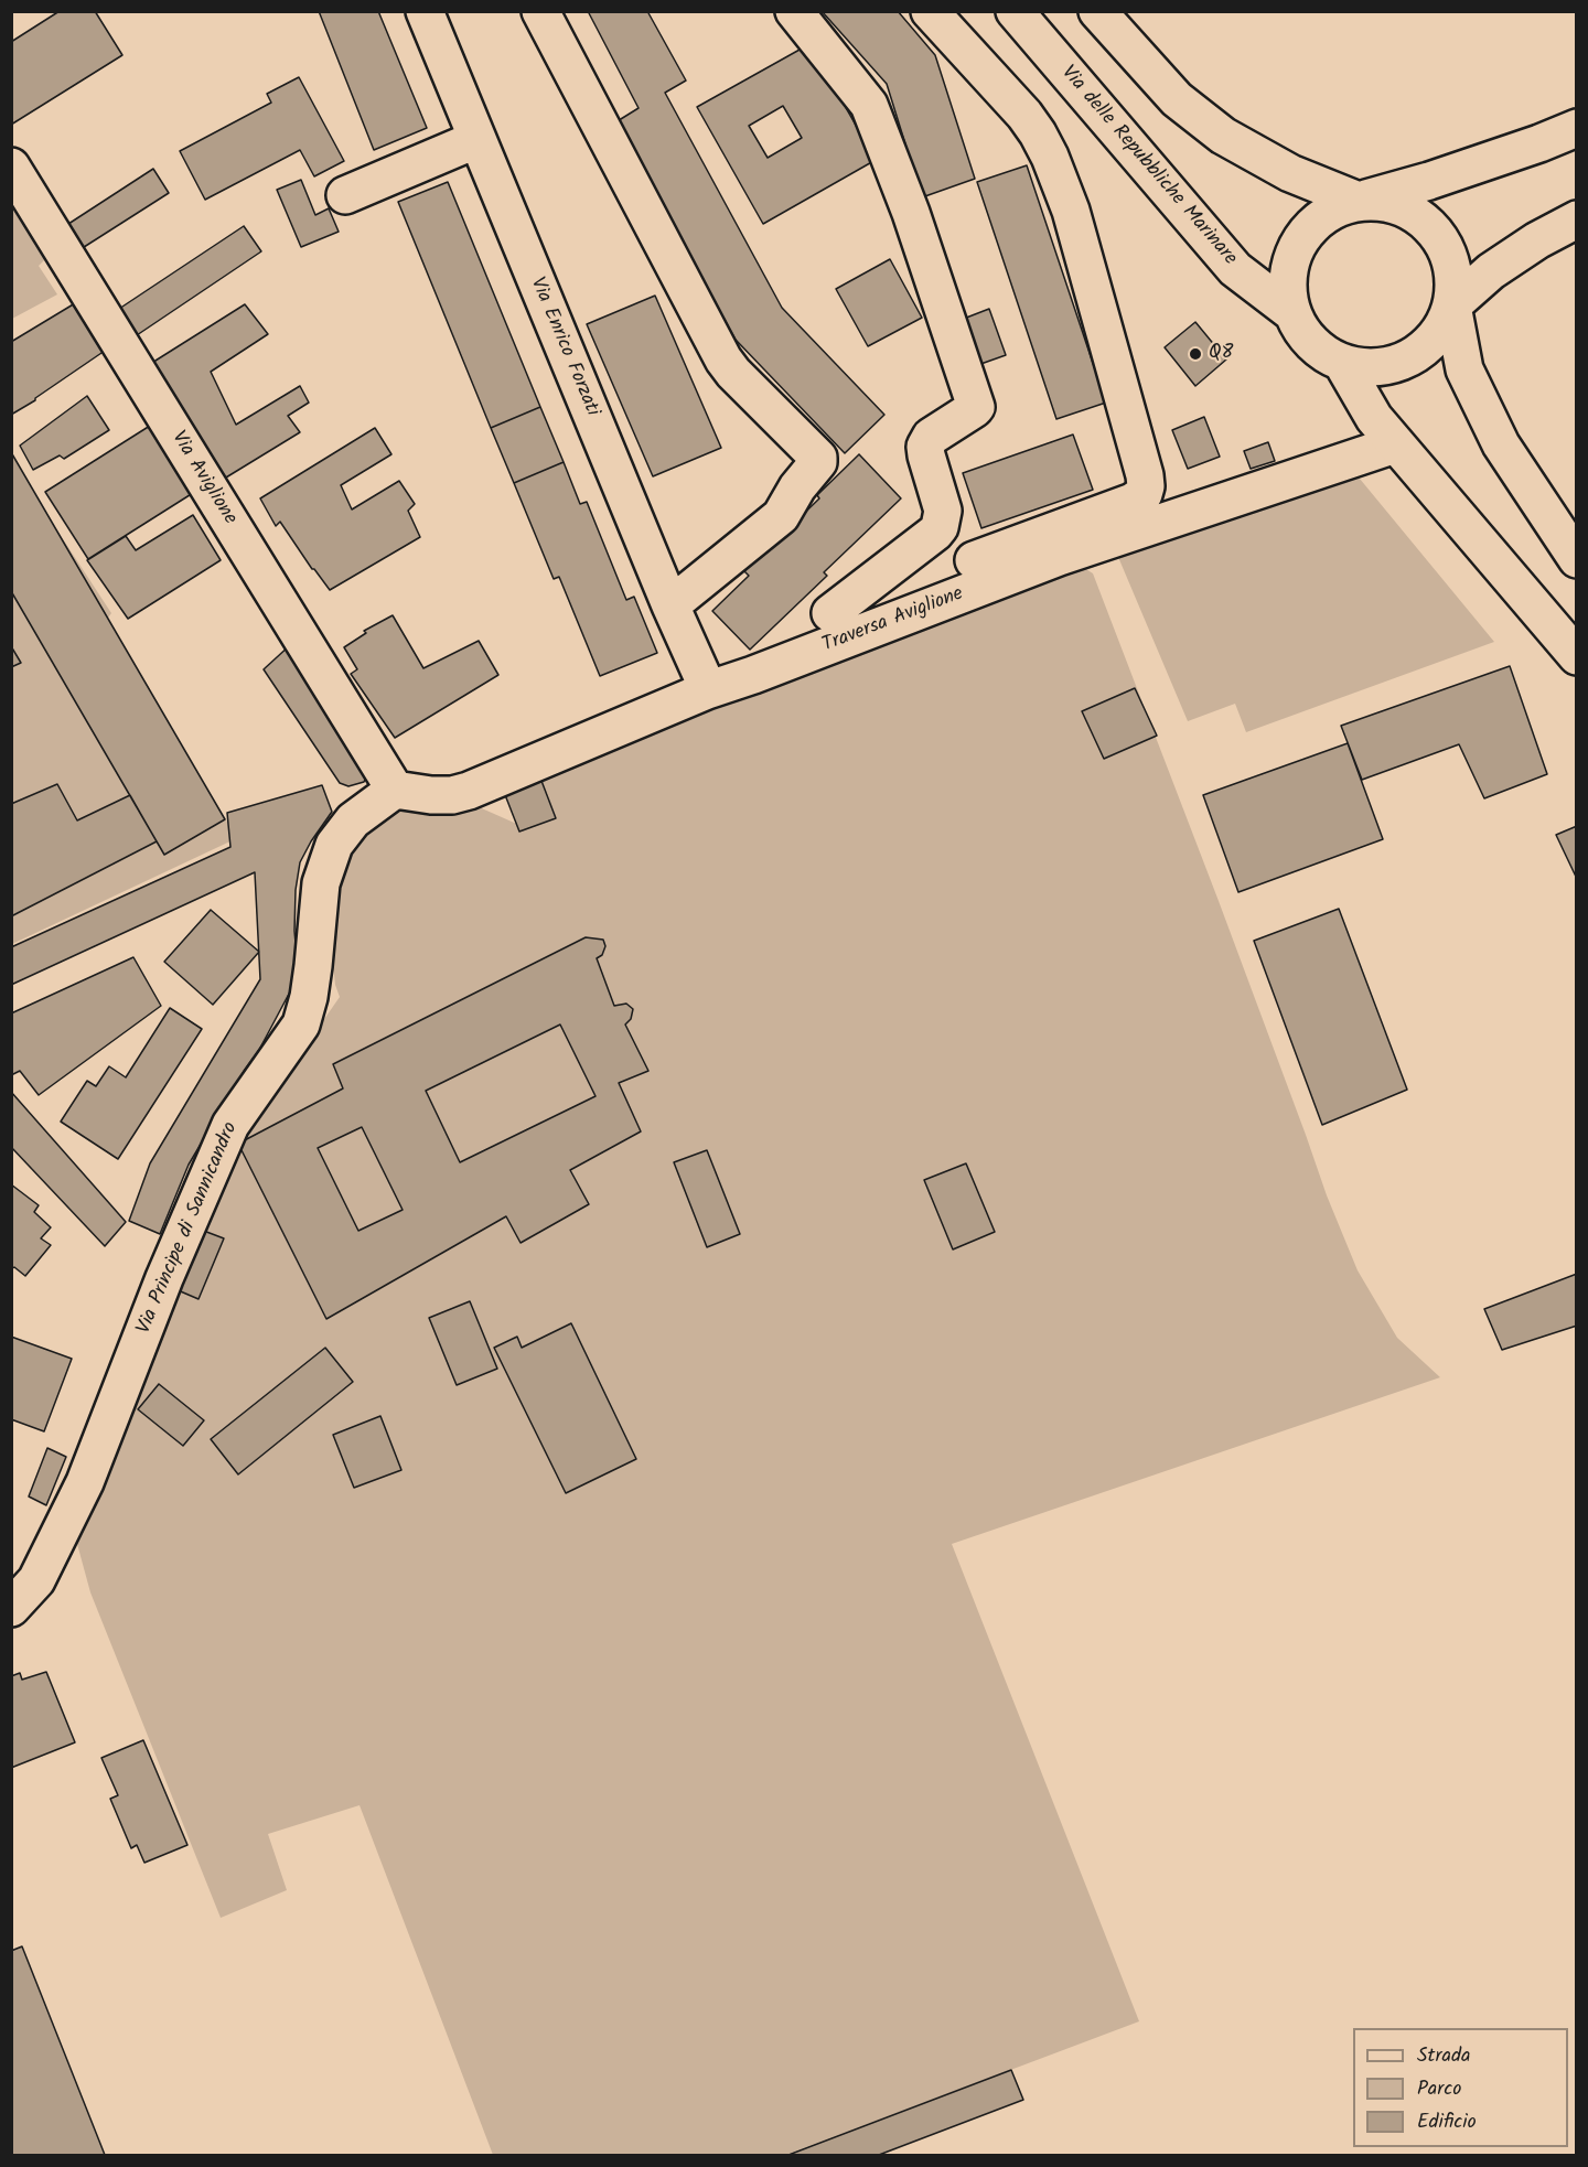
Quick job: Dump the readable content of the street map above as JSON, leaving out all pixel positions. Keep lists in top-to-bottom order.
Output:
{
  "streets": {
    "street": [
      "Via delle Repubbliche Marinare",
      "Via Enrico Forzati",
      "Via Aviglione",
      "Traversa Aviglione",
      "Via Principe di Sannicandro"
    ]
  },
  "crossings": [
    ["Via Aviglione", "Traversa Aviglione"],
    ["Via Aviglione", "Via Principe di Sannicandro"],
    ["Traversa Aviglione", "Via Principe di Sannicandro"]
  ],
  "places": ["Q8"],
  "legend": ["Strada", "Parco", "Edificio"]
}
